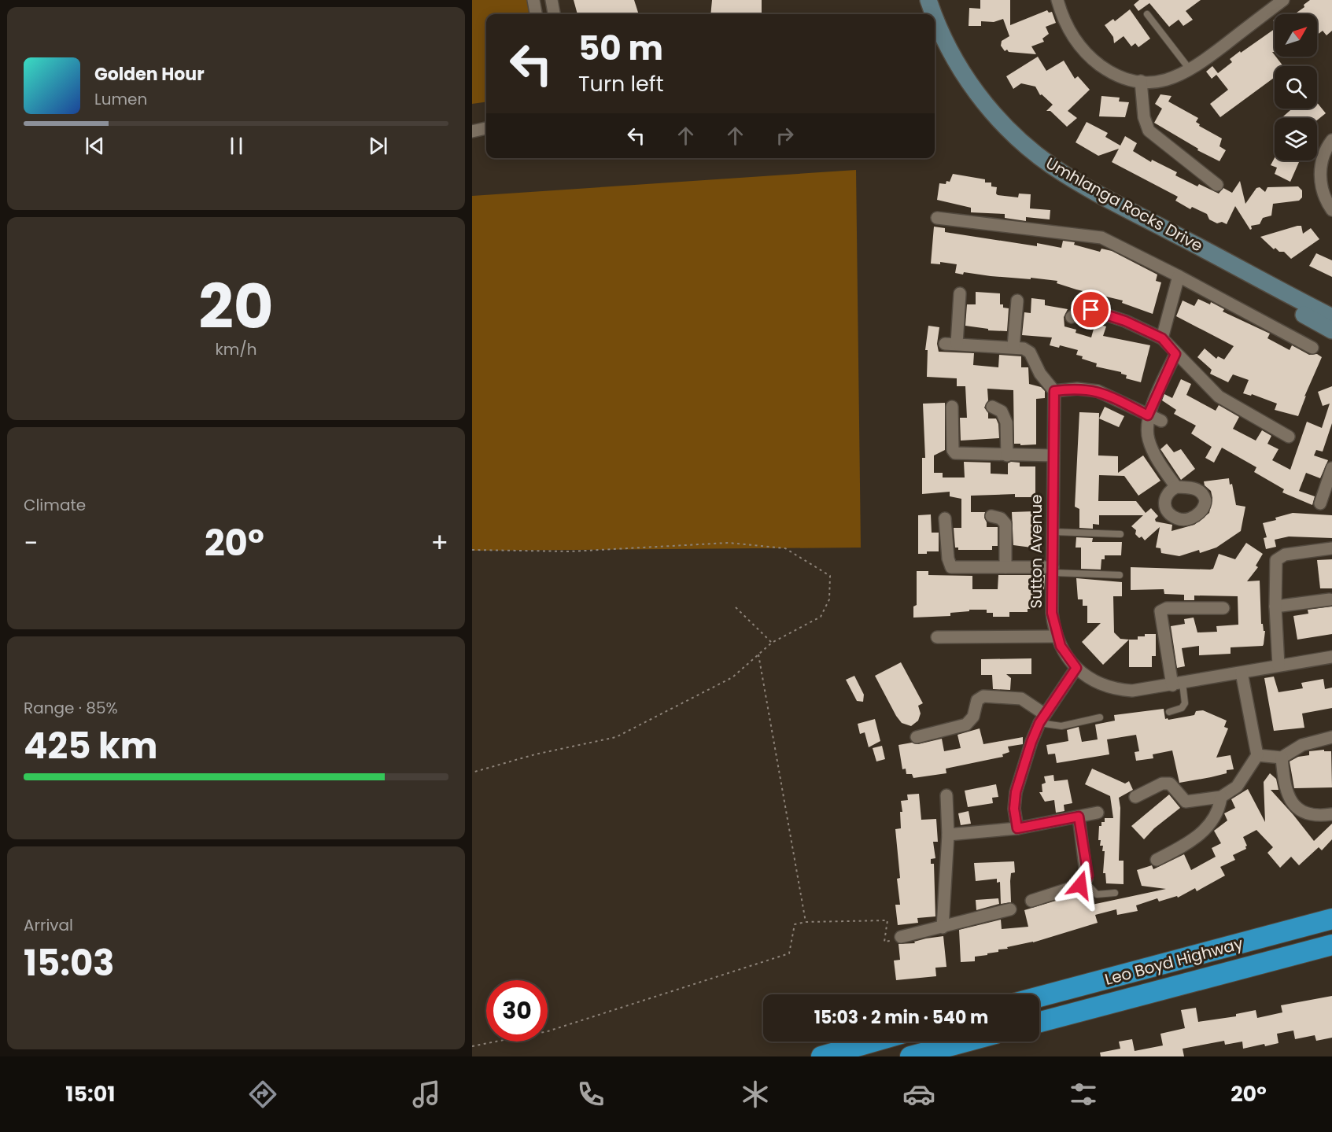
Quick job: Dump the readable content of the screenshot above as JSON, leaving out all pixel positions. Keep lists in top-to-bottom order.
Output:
{
  "streets": {
    "highway": ["Leo Boyd Highway"],
    "main road": ["Umhlanga Rocks Drive"],
    "street": ["Sutton Avenue"]
  },
  "north": "top right",
  "page": {
    "turn": ["50 m", "Turn left"],
    "song": ["Golden Hour", "Lumen"],
    "tile": [
      ["20", "km/h"],
      "Climate",
      ["Range · 85%", "425 km"],
      ["Arrival", "15:03"]
    ],
    "heat": ["−", "20°", "+"],
    "limit": "30",
    "trip": "15:03 · 2 min · 540 m",
    "tabs": ["15:01", "20°"]
  }
}
